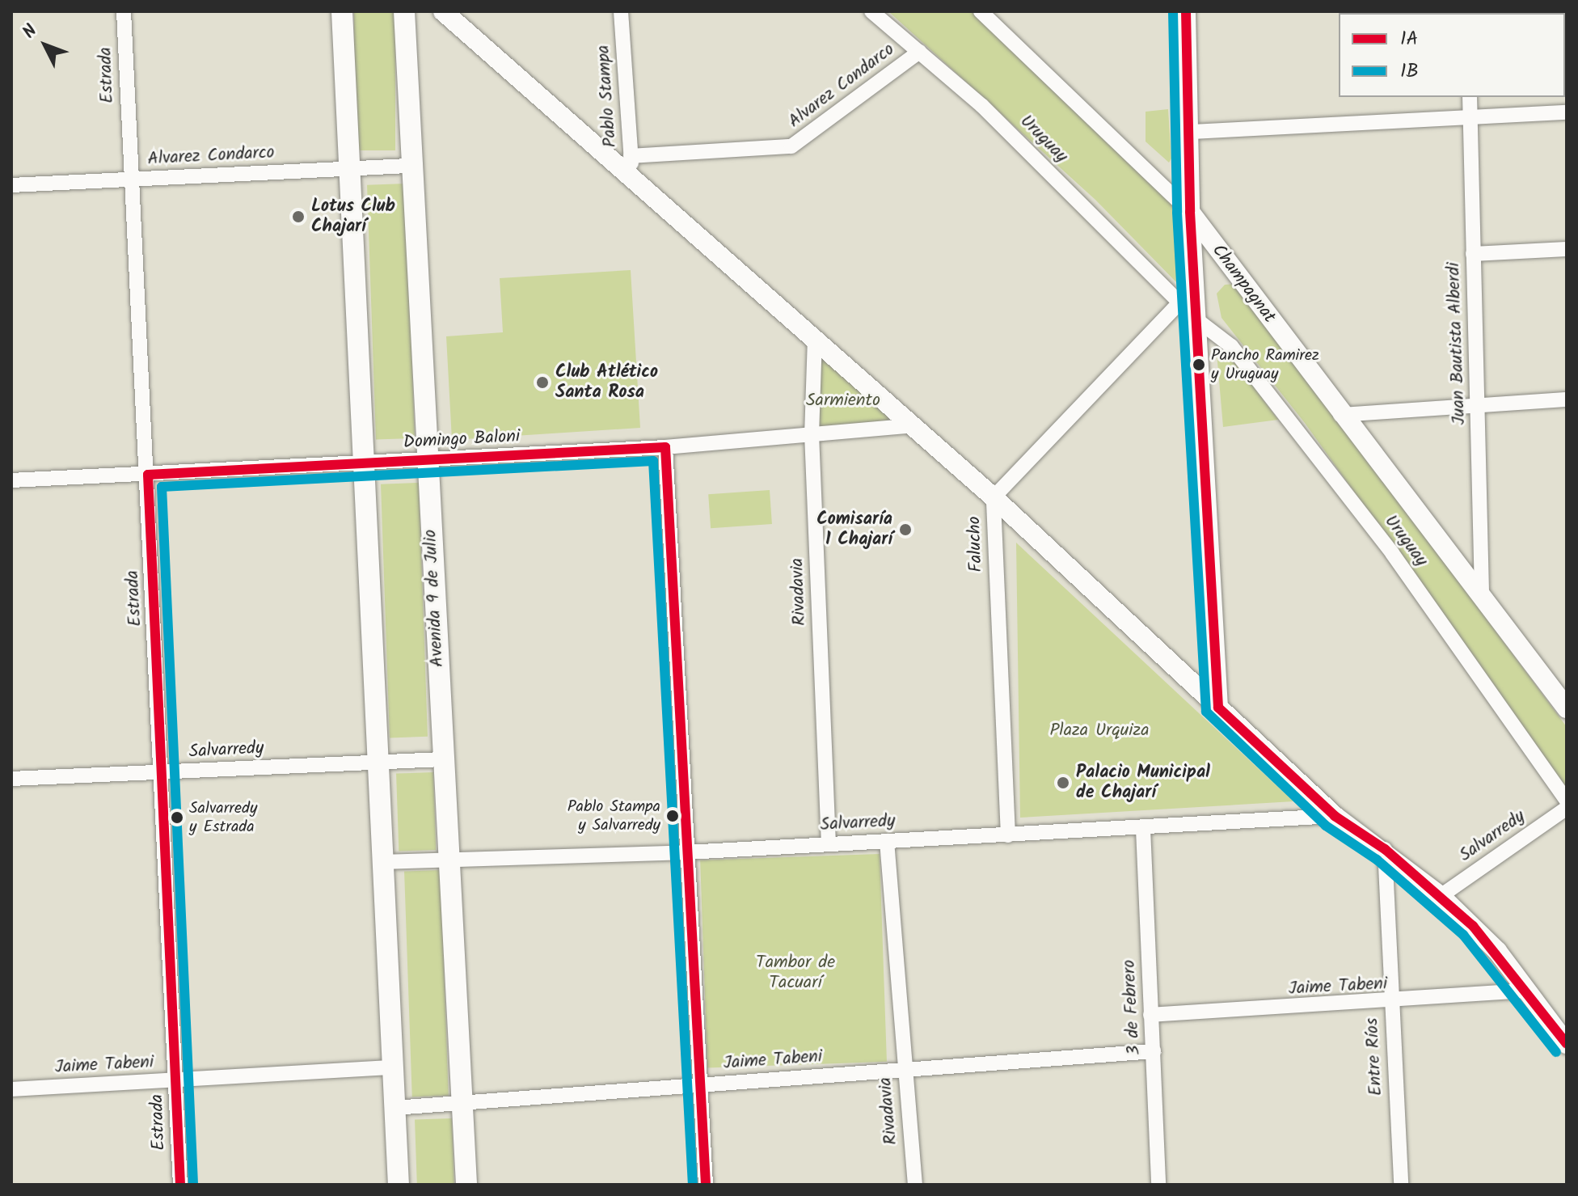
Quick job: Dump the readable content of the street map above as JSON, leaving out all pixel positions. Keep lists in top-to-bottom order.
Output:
{
  "streets": {
    "main road": ["Avenida 9 de Julio"],
    "street": [
      "Estrada",
      "Alvarez Condarco",
      "Pablo Stampa",
      "Uruguay",
      "Champagnat",
      "Juan Bautista Alberdi",
      "Domingo Baloni",
      "Falucho",
      "Rivadavia",
      "Salvarredy",
      "Jaime Tabeni",
      "3 de Febrero",
      "Entre Ríos"
    ]
  },
  "crossings": [
    ["Estrada", "Alvarez Condarco"],
    ["Estrada", "Domingo Baloni"],
    ["Estrada", "Salvarredy"],
    ["Estrada", "Jaime Tabeni"],
    ["Alvarez Condarco", "Pablo Stampa"],
    ["Alvarez Condarco", "Uruguay"],
    ["Alvarez Condarco", "Avenida 9 de Julio"],
    ["Uruguay", "Falucho"],
    ["Champagnat", "Juan Bautista Alberdi"],
    ["Domingo Baloni", "Rivadavia"],
    ["Domingo Baloni", "Avenida 9 de Julio"],
    ["Falucho", "Salvarredy"],
    ["Rivadavia", "Salvarredy"],
    ["Rivadavia", "Jaime Tabeni"],
    ["Avenida 9 de Julio", "Salvarredy"],
    ["Avenida 9 de Julio", "Jaime Tabeni"],
    ["Salvarredy", "3 de Febrero"],
    ["Jaime Tabeni", "3 de Febrero"],
    ["Jaime Tabeni", "Entre Ríos"]
  ],
  "parks": ["Sarmiento", "Plaza Urquiza", "Tambor de Tacuarí"],
  "places": [
    "Lotus Club Chajarí",
    "Pancho Ramirez y Uruguay",
    "Club Atlético Santa Rosa",
    "Comisaría 1 Chajarí",
    "Palacio Municipal de Chajarí",
    "Pablo Stampa y Salvarredy",
    "Salvarredy y Estrada"
  ],
  "lines": ["transit line 1A", "transit line 1B"],
  "legend": ["1A", "1B"],
  "north": "top left"
}
